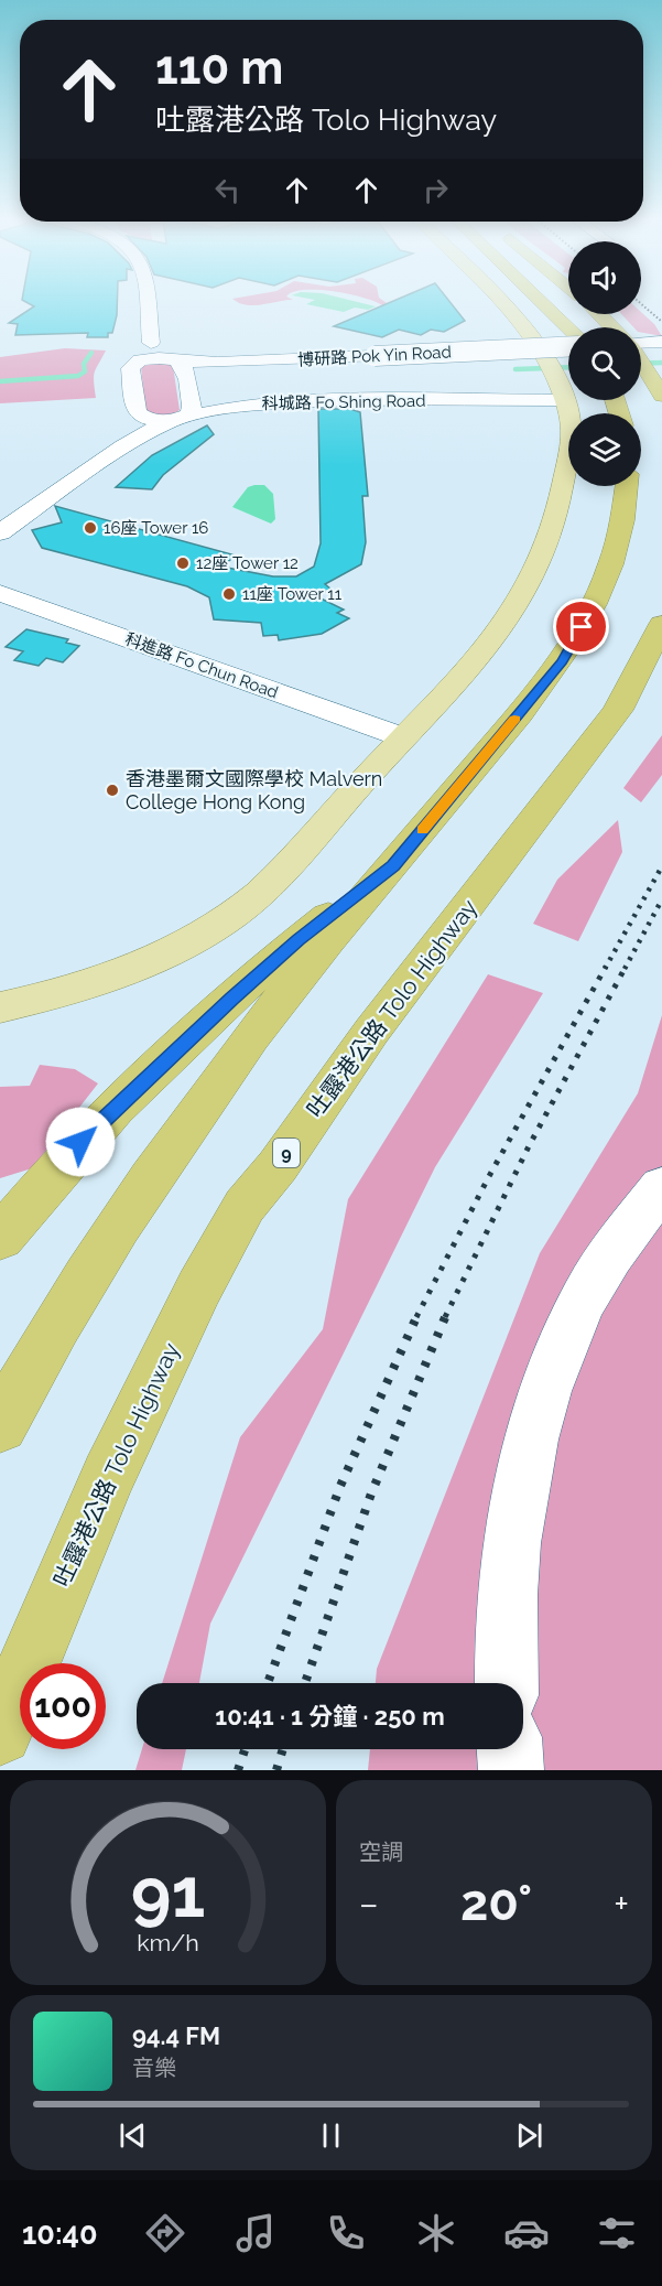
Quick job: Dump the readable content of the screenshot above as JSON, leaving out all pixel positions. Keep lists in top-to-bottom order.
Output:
{
  "streets": {
    "highway": ["吐露港公路 Tolo Highway", "9"],
    "street": ["博研路 Pok Yin Road", "科城路 Fo Shing Road", "科進路 Fo Chun Road"]
  },
  "crossings": [
    ["博研路 Pok Yin Road", "科城路 Fo Shing Road"]
  ],
  "places": [
    "16座 Tower 16",
    "12座 Tower 12",
    "11座 Tower 11",
    "香港墨爾文國際學校 Malvern College Hong Kong"
  ],
  "page": {
    "turn": ["110 m", "吐露港公路 Tolo Highway"],
    "limit": "100",
    "trip": "10:41 · 1 分鐘 · 250 m",
    "tile": "空調",
    "heat": ["−", "20°", "+"],
    "song": ["94.4 FM", "音樂"],
    "tabs": "10:40",
    "gauge": ["91", "km/h"]
  }
}
